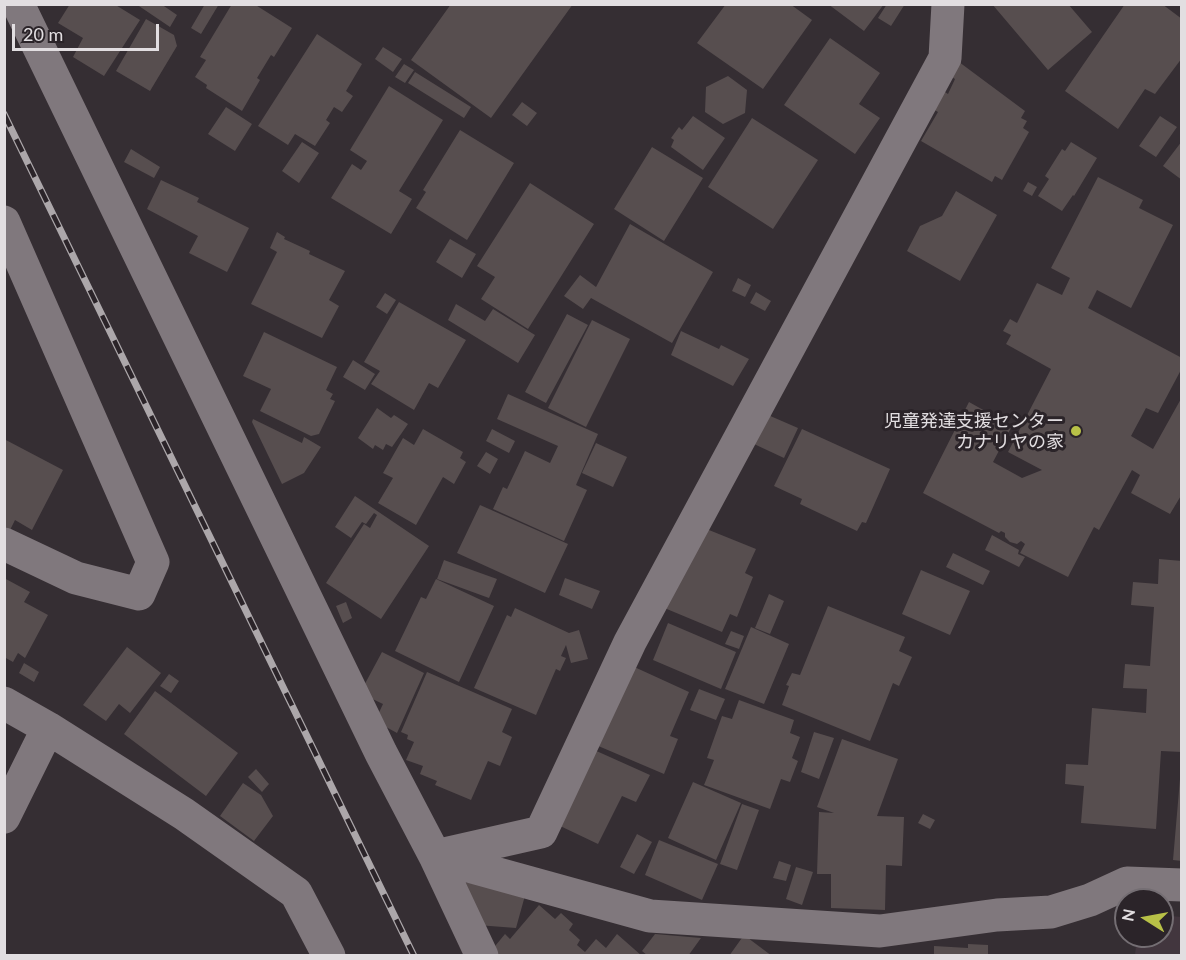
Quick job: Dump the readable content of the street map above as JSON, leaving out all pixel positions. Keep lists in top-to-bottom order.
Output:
{
  "places": ["児童発達支援センター カナリヤの家"],
  "scale_bar": "20 m",
  "north": "left"
}
